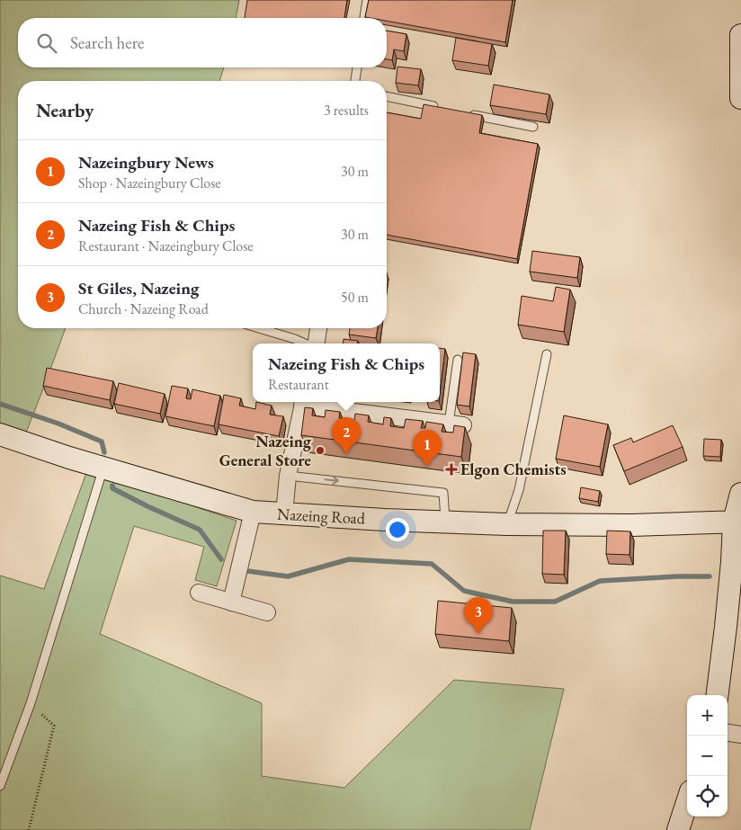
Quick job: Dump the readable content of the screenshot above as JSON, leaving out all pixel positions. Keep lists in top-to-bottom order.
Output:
{
  "streets": {
    "main road": ["Nazeing Road"]
  },
  "places": {
    "other": ["Nazeing General Store"],
    "health": ["Elgon Chemists"]
  },
  "page": {
    "search": "Search here",
    "heading": ["Nearby", "3 results"],
    "list": [
      {
        "mark": "1",
        "name": "Nazeingbury News",
        "note": "Shop · Nazeingbury Close",
        "value": "30 m"
      },
      {
        "mark": "2",
        "name": "Nazeing Fish & Chips",
        "note": "Restaurant · Nazeingbury Close",
        "value": "30 m"
      },
      {
        "mark": "3",
        "name": "St Giles, Nazeing",
        "note": "Church · Nazeing Road",
        "value": "50 m"
      }
    ],
    "popup": ["Nazeing Fish & Chips", "Restaurant"],
    "pins": ["2", "1", "3"],
    "map_buttons": ["+", "−"]
  }
}
